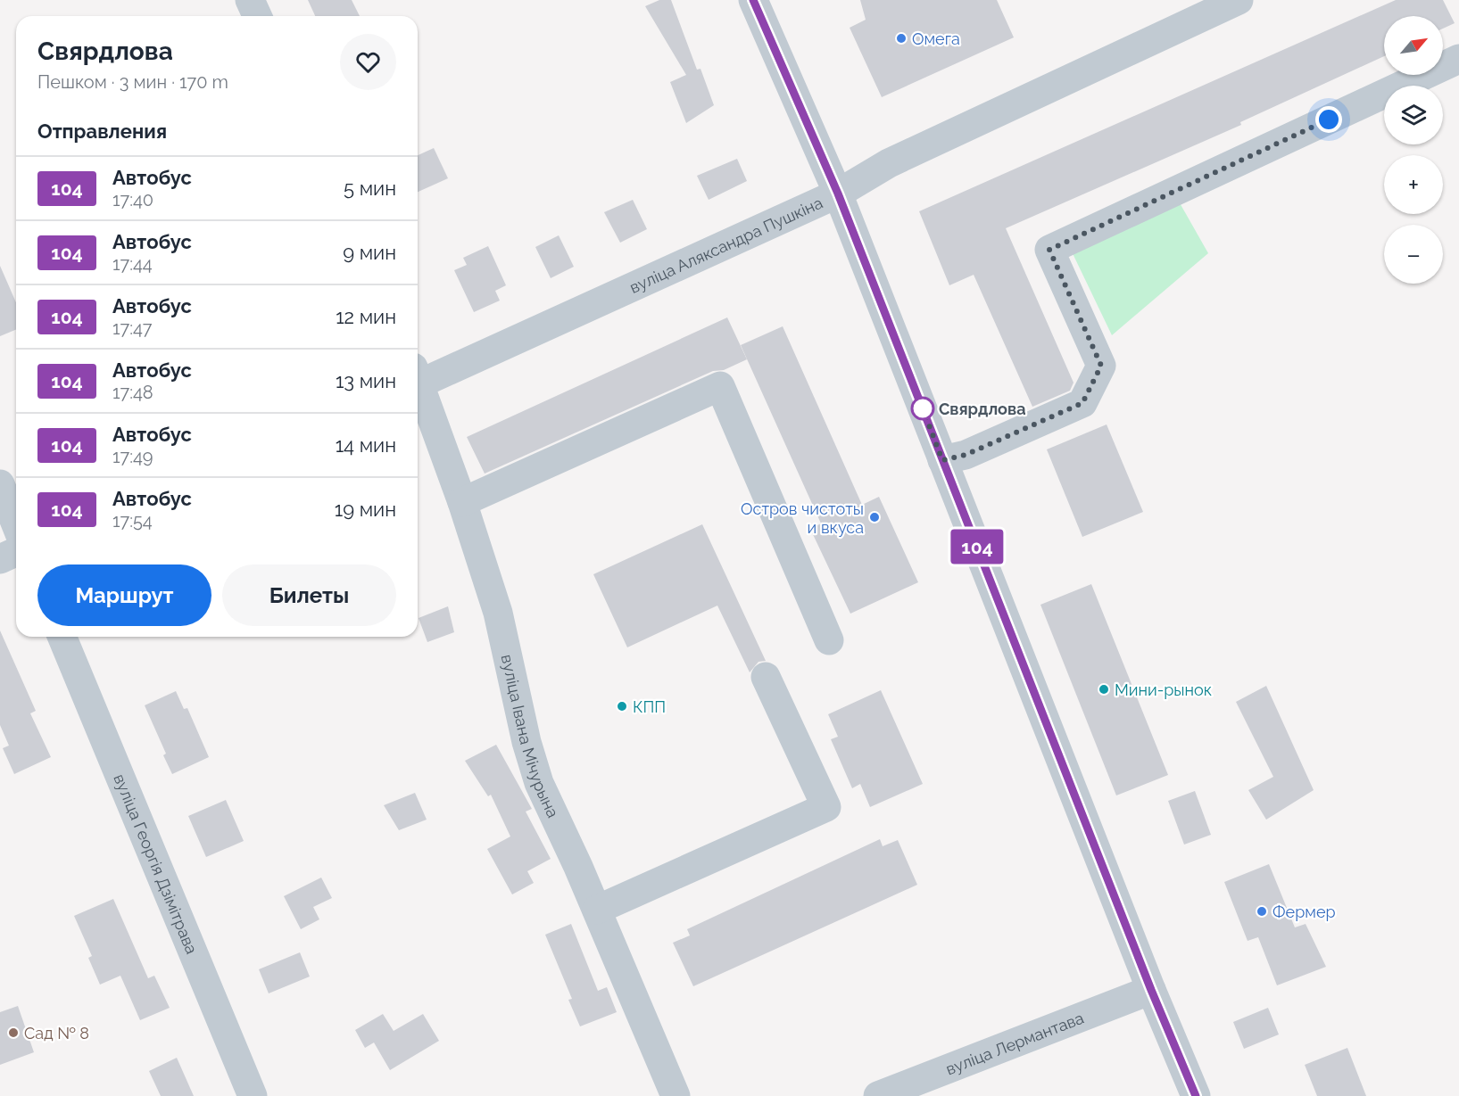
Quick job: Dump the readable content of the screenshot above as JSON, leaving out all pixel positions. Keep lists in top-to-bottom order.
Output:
{
  "streets": {
    "street": [
      "вуліца Аляксандра Пушкіна",
      "вуліца Івана Мічурына",
      "вуліца Георгія Дзімітрава",
      "вуліца Лермантава"
    ]
  },
  "places": [
    "Омега",
    "Свярдлова",
    "Остров чистоты и вкуса",
    "Мини-рынок",
    "КПП",
    "Фермер",
    "Сад № 8"
  ],
  "lines": ["bus line 104"],
  "north": "top right",
  "page": {
    "on_map": "104",
    "map_buttons": ["+", "−"],
    "heading": [
      ["Свярдлова", "Пешком · 3 мин · 170 m"],
      "Отправления"
    ],
    "list": [
      {
        "mark": "104",
        "name": "Автобус",
        "note": "17:40",
        "value": "5 мин"
      },
      {
        "mark": "104",
        "name": "Автобус",
        "note": "17:44",
        "value": "9 мин"
      },
      {
        "mark": "104",
        "name": "Автобус",
        "note": "17:47",
        "value": "12 мин"
      },
      {
        "mark": "104",
        "name": "Автобус",
        "note": "17:48",
        "value": "13 мин"
      },
      {
        "mark": "104",
        "name": "Автобус",
        "note": "17:49",
        "value": "14 мин"
      },
      {
        "mark": "104",
        "name": "Автобус",
        "note": "17:54",
        "value": "19 мин"
      }
    ],
    "buttons": ["Маршрут", "Билеты"]
  }
}
